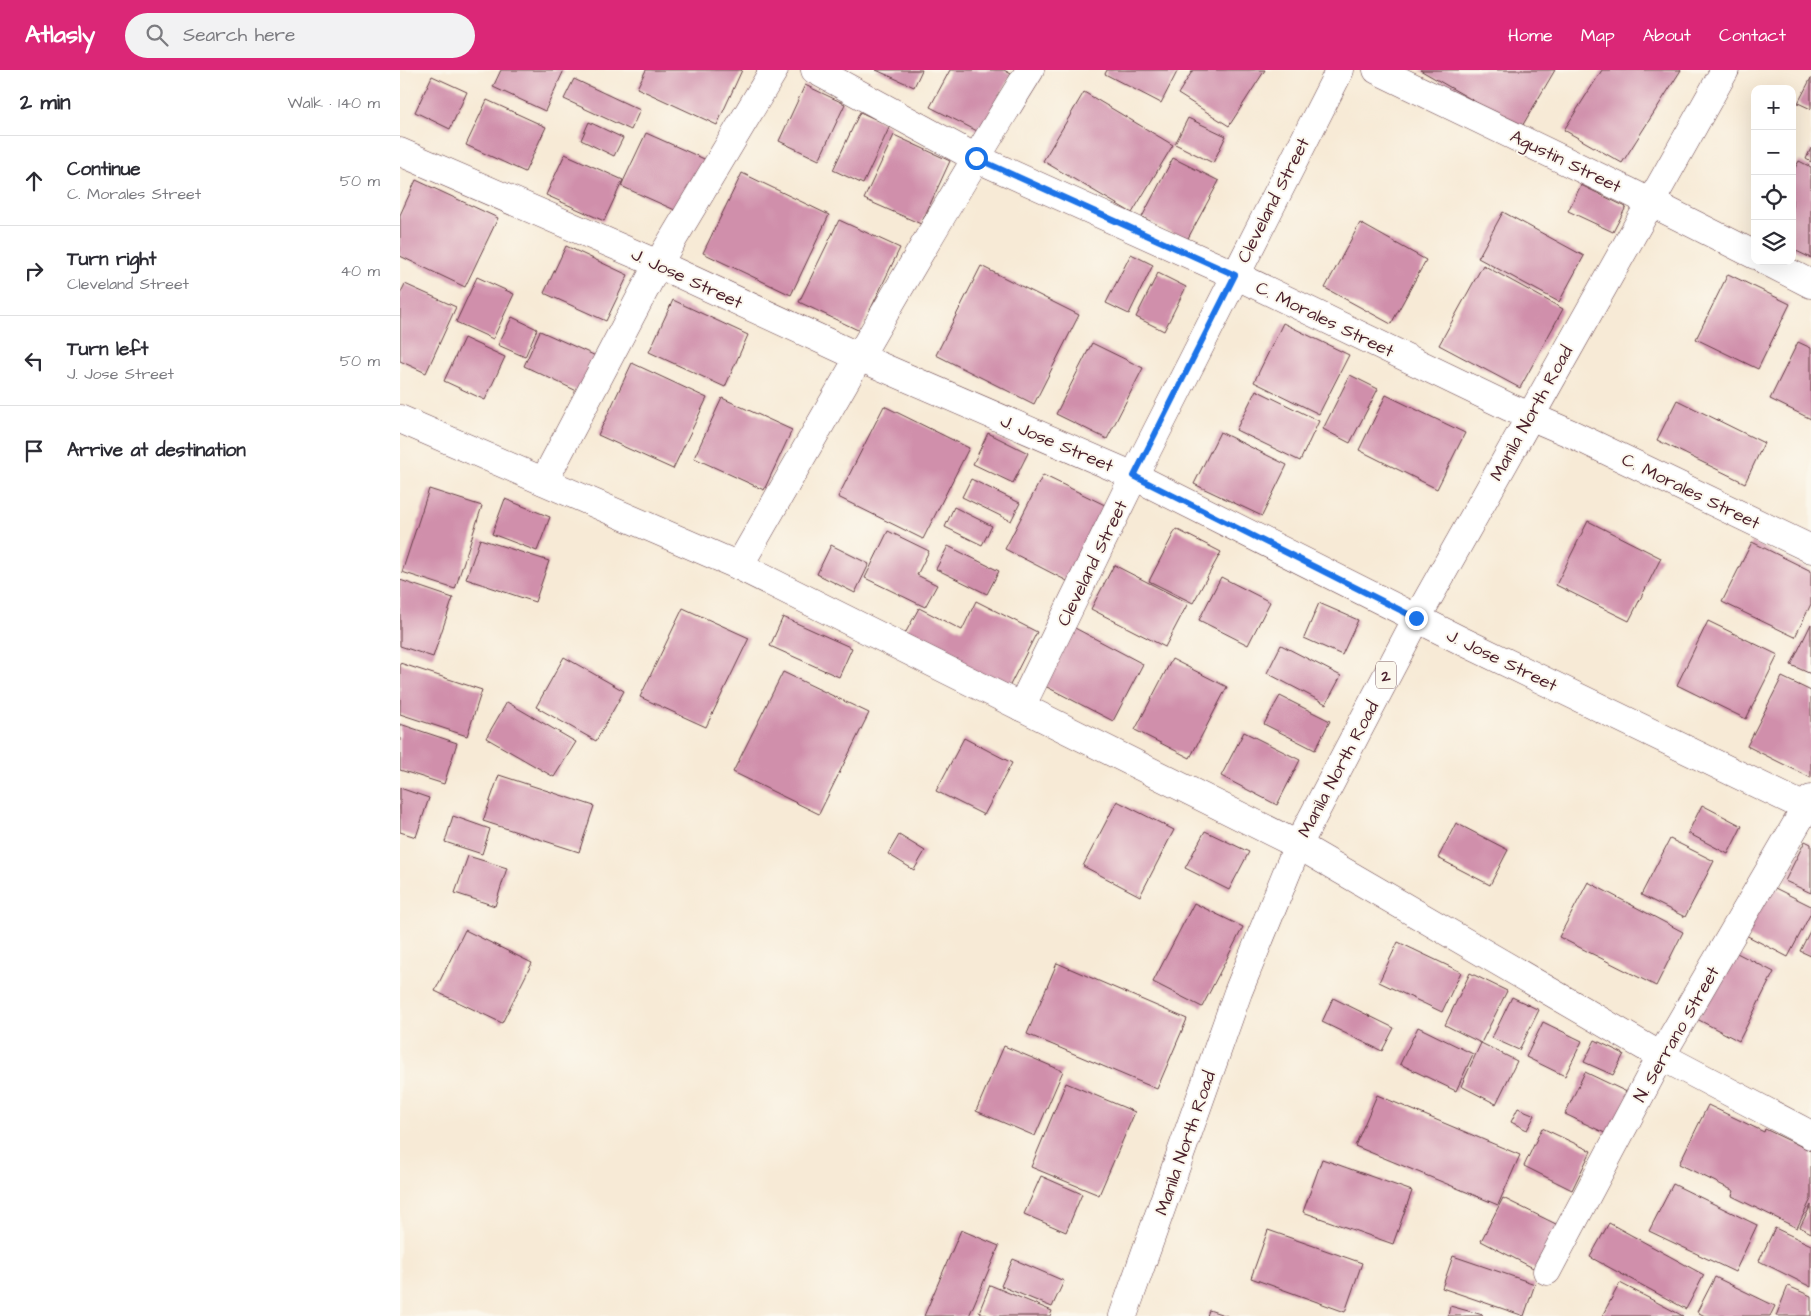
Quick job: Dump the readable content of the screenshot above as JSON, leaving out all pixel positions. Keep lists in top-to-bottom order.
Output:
{
  "streets": {
    "main road": [
      "Agustin Street",
      "Cleveland Street",
      "J. Jose Street",
      "C. Morales Street",
      "Manila North Road",
      "2",
      "N. Serrano Street"
    ]
  },
  "crossings": [
    ["Agustin Street", "Manila North Road"],
    ["Cleveland Street", "J. Jose Street"],
    ["Cleveland Street", "C. Morales Street"],
    ["J. Jose Street", "Manila North Road"],
    ["J. Jose Street", "N. Serrano Street"],
    ["C. Morales Street", "Manila North Road"]
  ],
  "page": {
    "header": "Atlasly",
    "search": "Search here",
    "nav": [
      "Home",
      "Map",
      "About",
      "Contact"
    ],
    "heading": ["2 min", "Walk · 140 m"],
    "map_buttons": ["+", "−"],
    "list": [
      ["Continue", "C. Morales Street", "50 m"],
      ["Turn right", "Cleveland Street", "40 m"],
      ["Turn left", "J. Jose Street", "50 m"],
      "Arrive at destination"
    ]
  }
}
